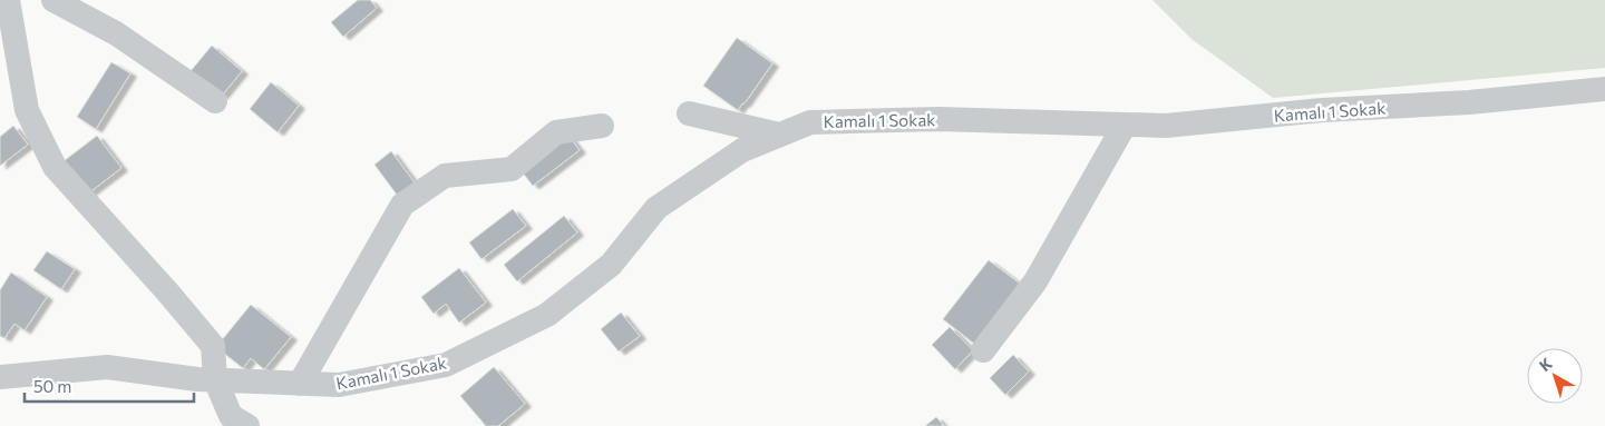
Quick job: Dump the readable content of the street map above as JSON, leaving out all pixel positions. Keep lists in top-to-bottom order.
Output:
{
  "streets": {
    "street": ["Kamalı 1 Sokak"]
  },
  "scale_bar": "50 m",
  "north": "top left"
}
